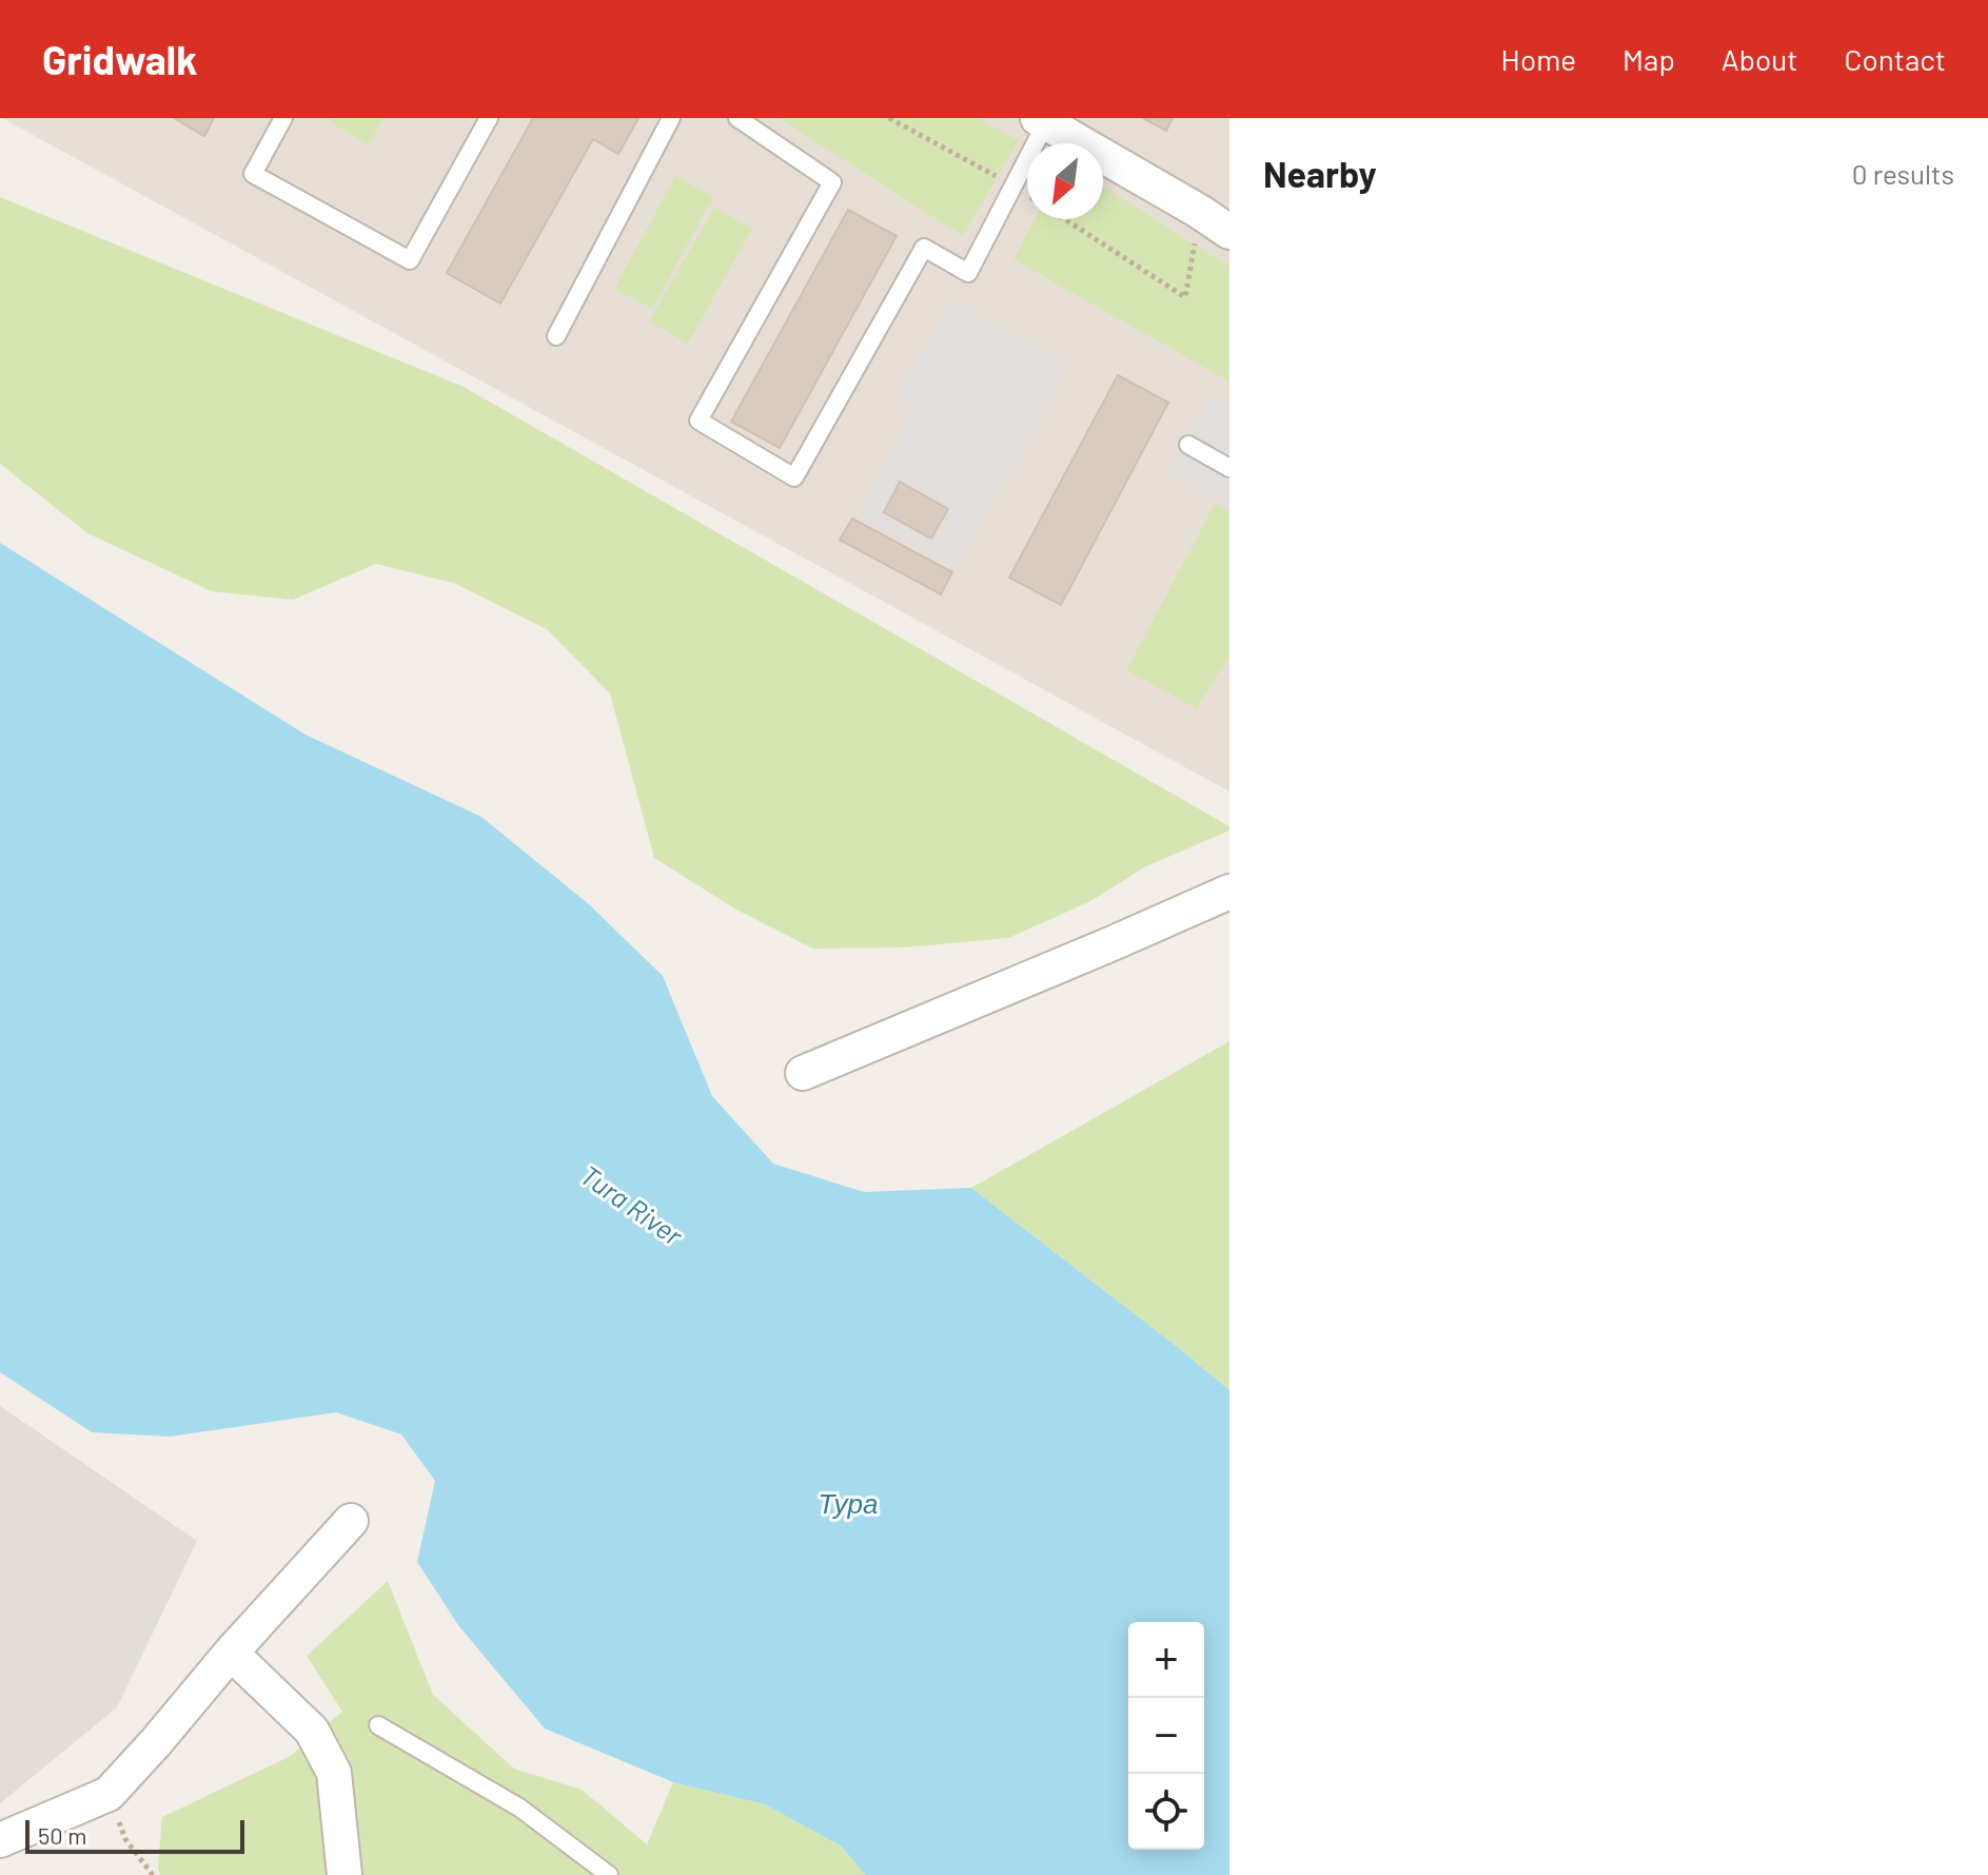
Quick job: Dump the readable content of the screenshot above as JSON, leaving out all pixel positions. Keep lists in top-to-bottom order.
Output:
{
  "water": ["Tura River", "Тура"],
  "scale_bar": "50 m",
  "north": "bottom left",
  "page": {
    "header": "Gridwalk",
    "nav": [
      "Home",
      "Map",
      "About",
      "Contact"
    ],
    "heading": ["Nearby", "0 results"],
    "map_buttons": ["+", "−"],
    "scale": "50 m"
  }
}
